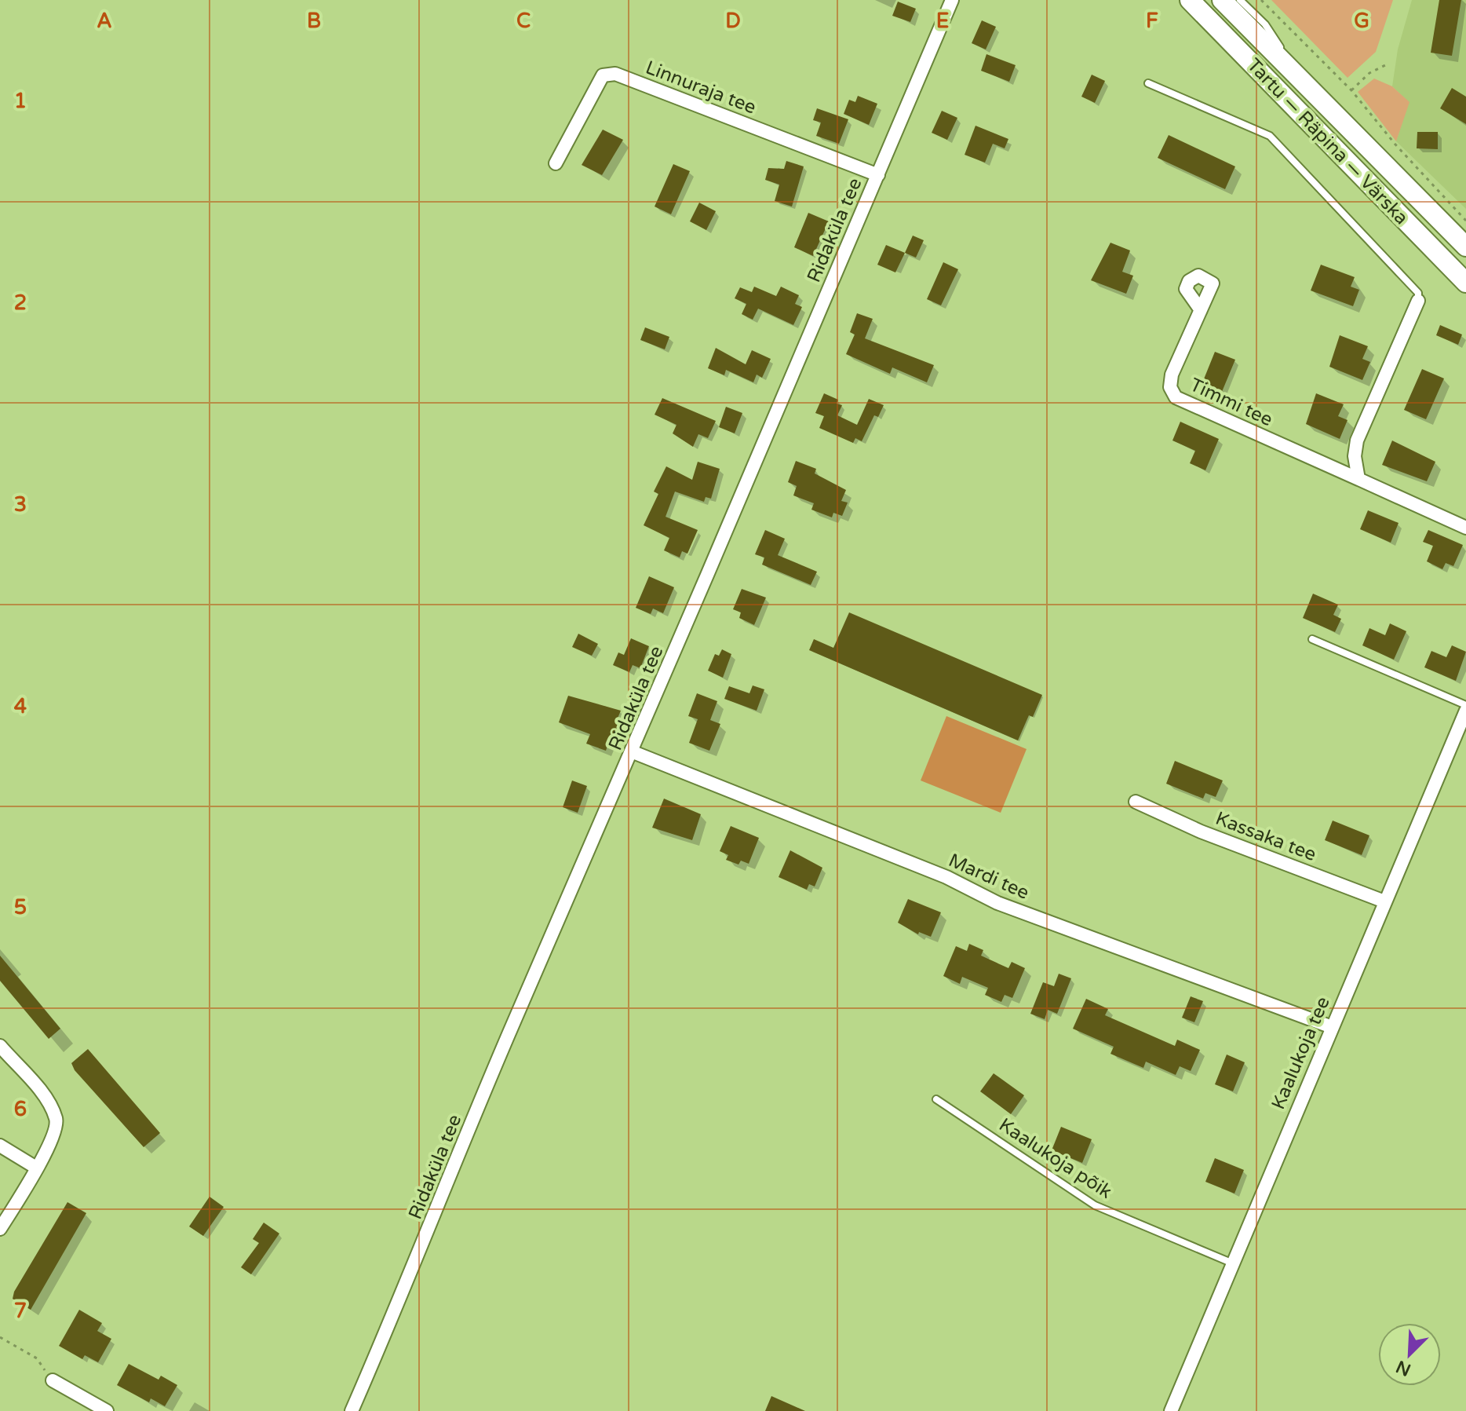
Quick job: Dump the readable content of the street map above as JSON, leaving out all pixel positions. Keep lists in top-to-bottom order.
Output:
{
  "streets": {
    "main road": ["Tartu — Räpina — Värska"],
    "street": [
      "Linnuraja tee",
      "Ridaküla tee",
      "Timmi tee",
      "Kassaka tee",
      "Mardi tee",
      "Kaalukoja tee"
    ],
    "lane": ["Kaalukoja põik"]
  },
  "crossings": [
    ["Linnuraja tee", "Ridaküla tee"],
    ["Ridaküla tee", "Mardi tee"],
    ["Kassaka tee", "Kaalukoja tee"],
    ["Mardi tee", "Kaalukoja tee"],
    ["Kaalukoja tee", "Kaalukoja põik"]
  ],
  "north": "bottom left",
  "grid": {
    "columns": [
      "A",
      "B",
      "C",
      "D",
      "E",
      "F",
      "G"
    ],
    "rows": [
      "1",
      "2",
      "3",
      "4",
      "5",
      "6",
      "7"
    ]
  }
}
